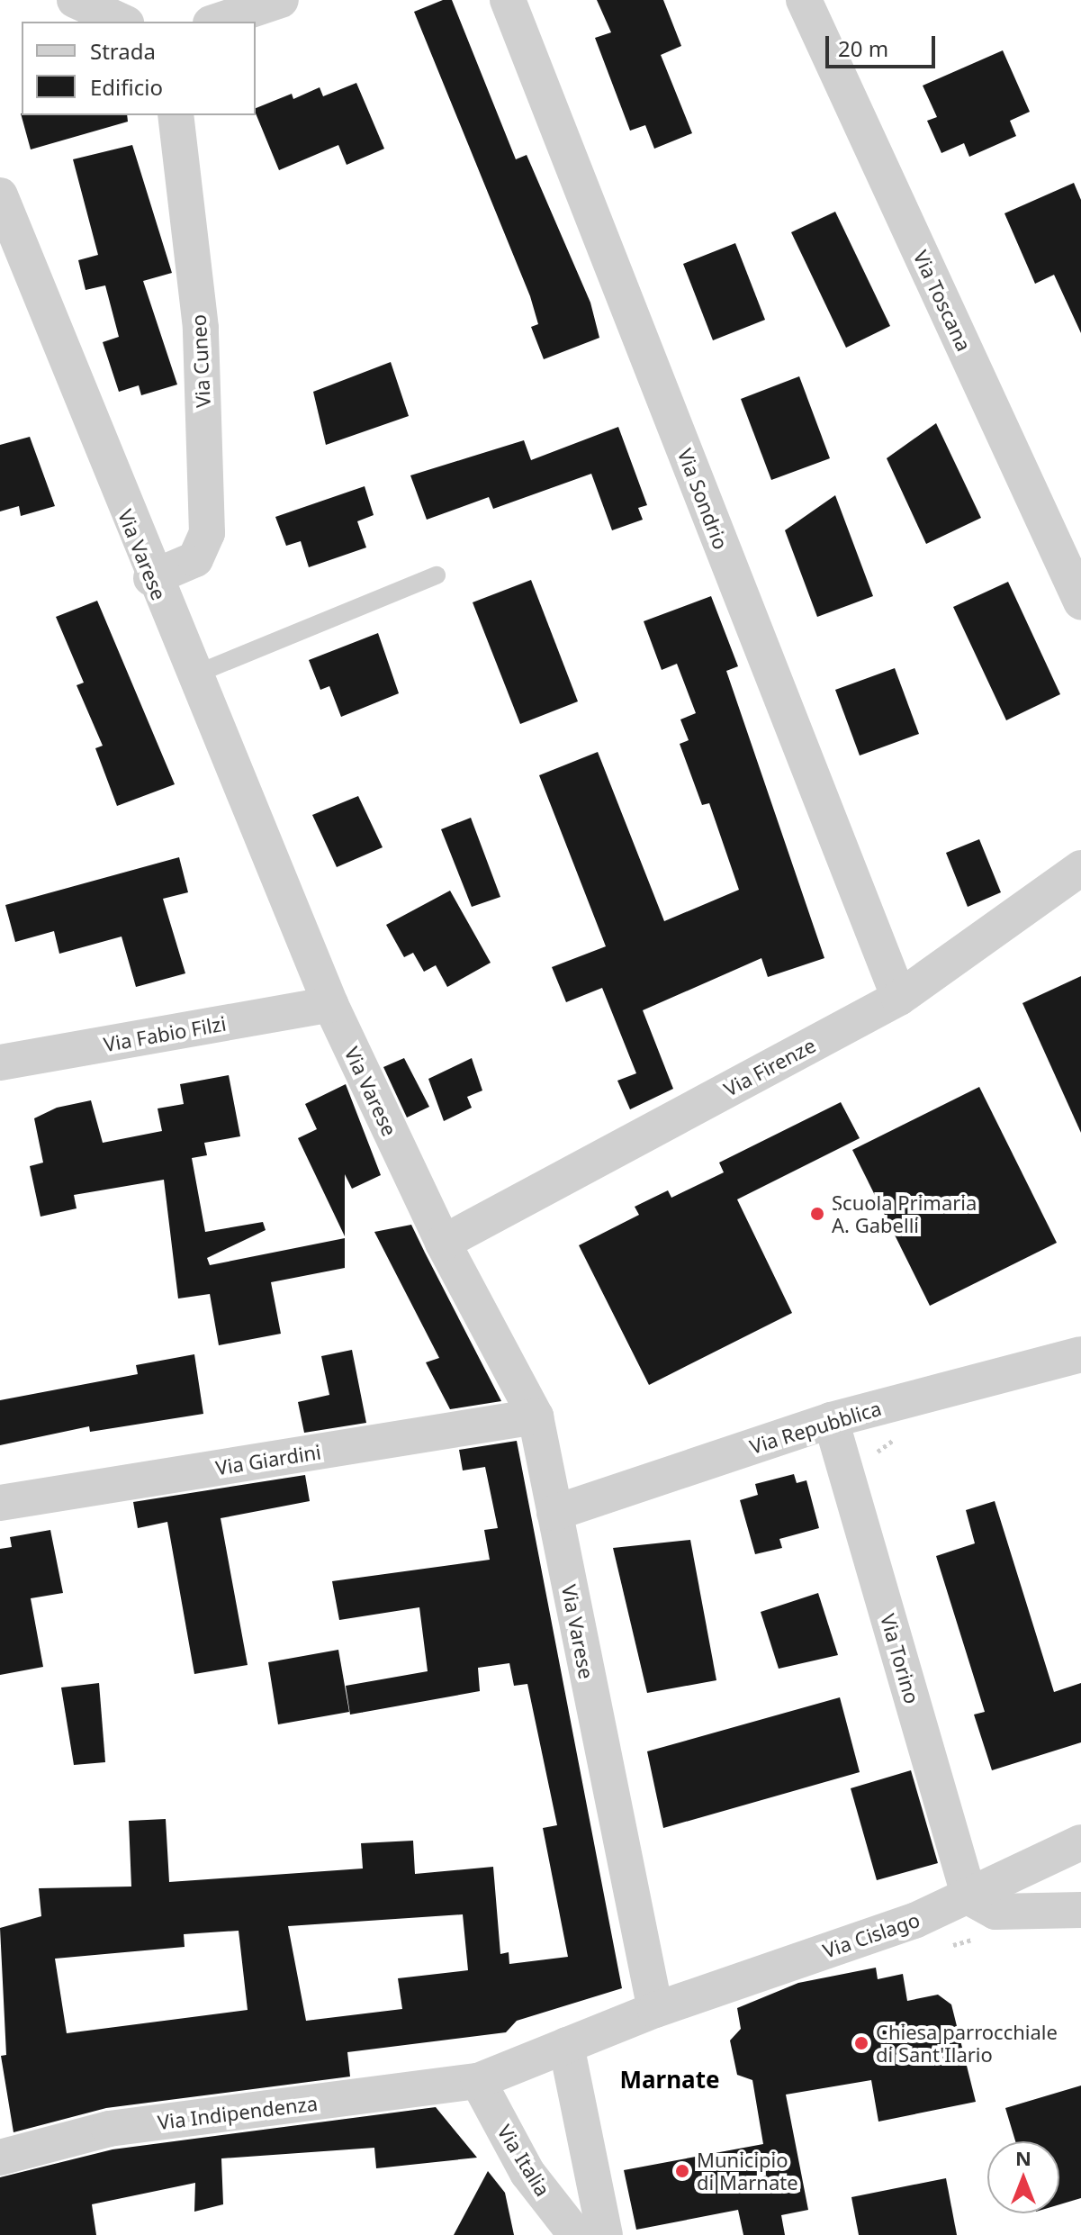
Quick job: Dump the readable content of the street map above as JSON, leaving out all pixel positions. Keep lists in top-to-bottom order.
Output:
{
  "streets": {
    "street": [
      "Via Toscana",
      "Via Cuneo",
      "Via Sondrio",
      "Via Varese",
      "Via Fabio Filzi",
      "Via Firenze",
      "Via Repubblica",
      "Via Giardini",
      "Via Torino",
      "Via Cislago",
      "Via Indipendenza",
      "Via Italia"
    ]
  },
  "crossings": [
    ["Via Cuneo", "Via Varese"],
    ["Via Sondrio", "Via Firenze"],
    ["Via Varese", "Via Fabio Filzi"],
    ["Via Varese", "Via Firenze"],
    ["Via Varese", "Via Repubblica"],
    ["Via Varese", "Via Giardini"],
    ["Via Varese", "Via Cislago"],
    ["Via Repubblica", "Via Torino"],
    ["Via Torino", "Via Cislago"],
    ["Via Cislago", "Via Indipendenza"],
    ["Via Indipendenza", "Via Italia"]
  ],
  "districts": ["Marnate"],
  "places": ["Scuola Primaria A. Gabelli", "Chiesa parrocchiale di Sant'Ilario", "Municipio di Marnate"],
  "legend": ["Strada", "Edificio"],
  "scale_bar": "20 m",
  "north": "top"
}
